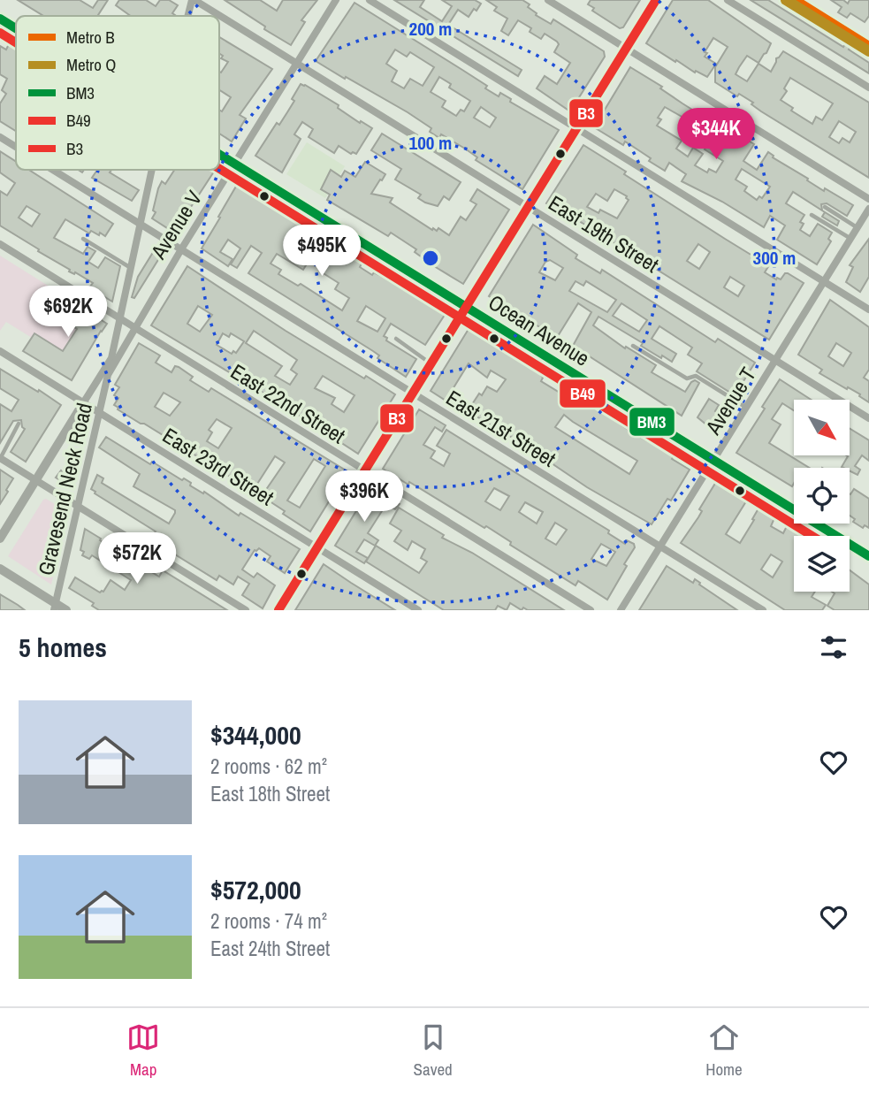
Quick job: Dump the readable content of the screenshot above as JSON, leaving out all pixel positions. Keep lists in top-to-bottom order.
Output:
{
  "streets": {
    "main road": ["Ocean Avenue"],
    "street": [
      "Avenue V",
      "East 19th Street",
      "Avenue T",
      "East 22nd Street",
      "East 21st Street",
      "East 23rd Street",
      "Gravesend Neck Road"
    ]
  },
  "crossings": [
    ["Avenue V", "East 19th Street"],
    ["Avenue V", "Ocean Avenue"],
    ["Avenue V", "East 22nd Street"],
    ["Avenue V", "East 21st Street"],
    ["Avenue V", "Gravesend Neck Road"],
    ["East 19th Street", "Avenue T"],
    ["Ocean Avenue", "Avenue T"],
    ["Avenue T", "East 21st Street"],
    ["East 23rd Street", "Gravesend Neck Road"]
  ],
  "lines": [
    "metro line B",
    "metro line Q",
    "transit line B3",
    "transit line BM3",
    "transit line B49"
  ],
  "legend": [
    "Metro B",
    "Metro Q",
    "BM3",
    "B49",
    "B3"
  ],
  "north": "bottom right",
  "page": {
    "price": [
      "$344K",
      "$495K",
      "$692K",
      "$396K",
      "$572K"
    ],
    "heading": "5 homes",
    "list": [
      {
        "name": "$344,000",
        "note": "2 rooms · 62 m² · East 18th Street"
      },
      {
        "name": "$572,000",
        "note": "2 rooms · 74 m² · East 24th Street"
      }
    ],
    "tabs": ["Map", "Saved", "Home"]
  },
  "rings": ["200 m", "100 m", "300 m"]
}
